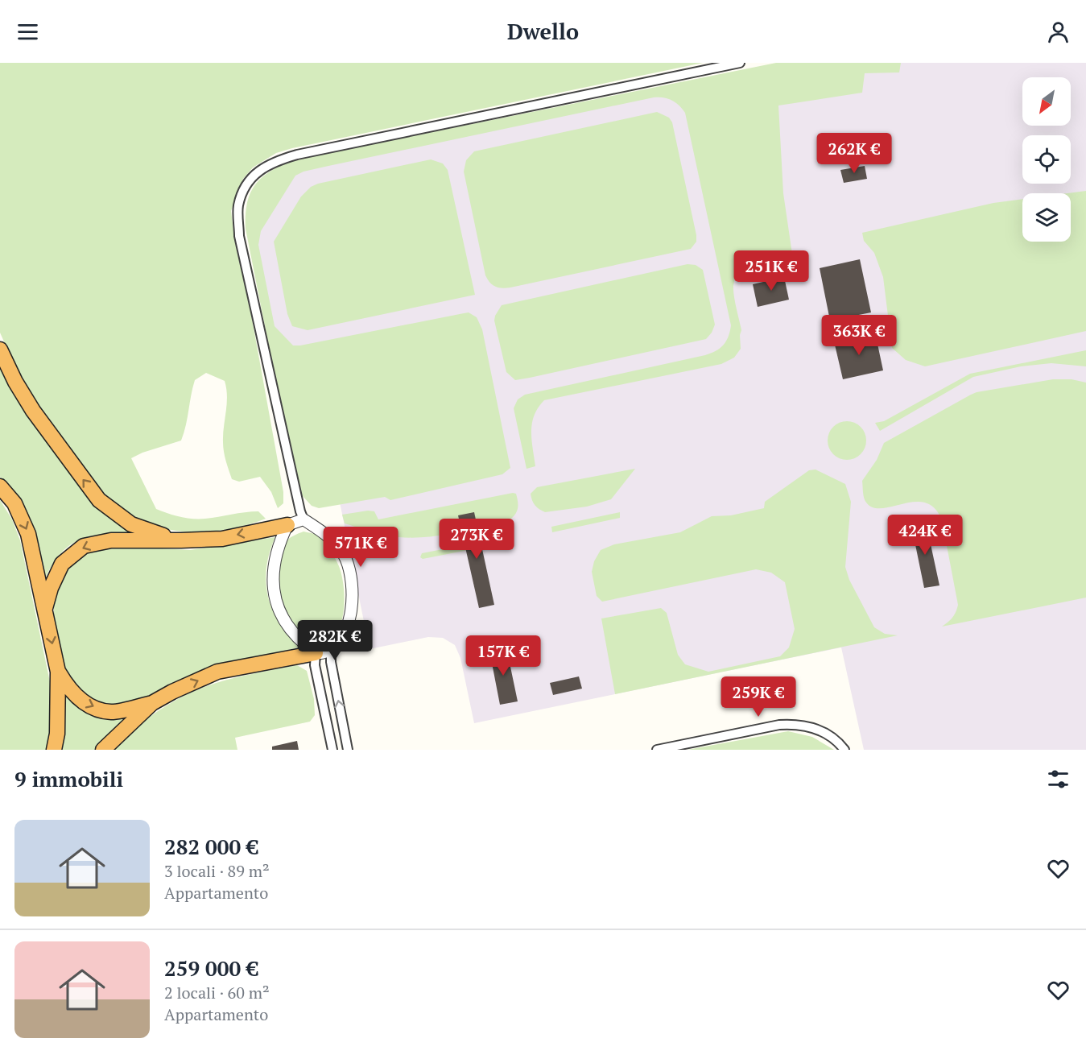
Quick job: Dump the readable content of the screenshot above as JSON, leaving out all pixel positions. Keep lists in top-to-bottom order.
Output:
{
  "north": "bottom left",
  "page": {
    "header": "Dwello",
    "price": [
      "262K €",
      "251K €",
      "363K €",
      "424K €",
      "273K €",
      "571K €",
      "282K €",
      "157K €",
      "259K €"
    ],
    "heading": "9 immobili",
    "list": [
      {
        "name": "282 000 €",
        "note": "3 locali · 89 m² · Appartamento"
      },
      {
        "name": "259 000 €",
        "note": "2 locali · 60 m² · Appartamento"
      }
    ]
  }
}
